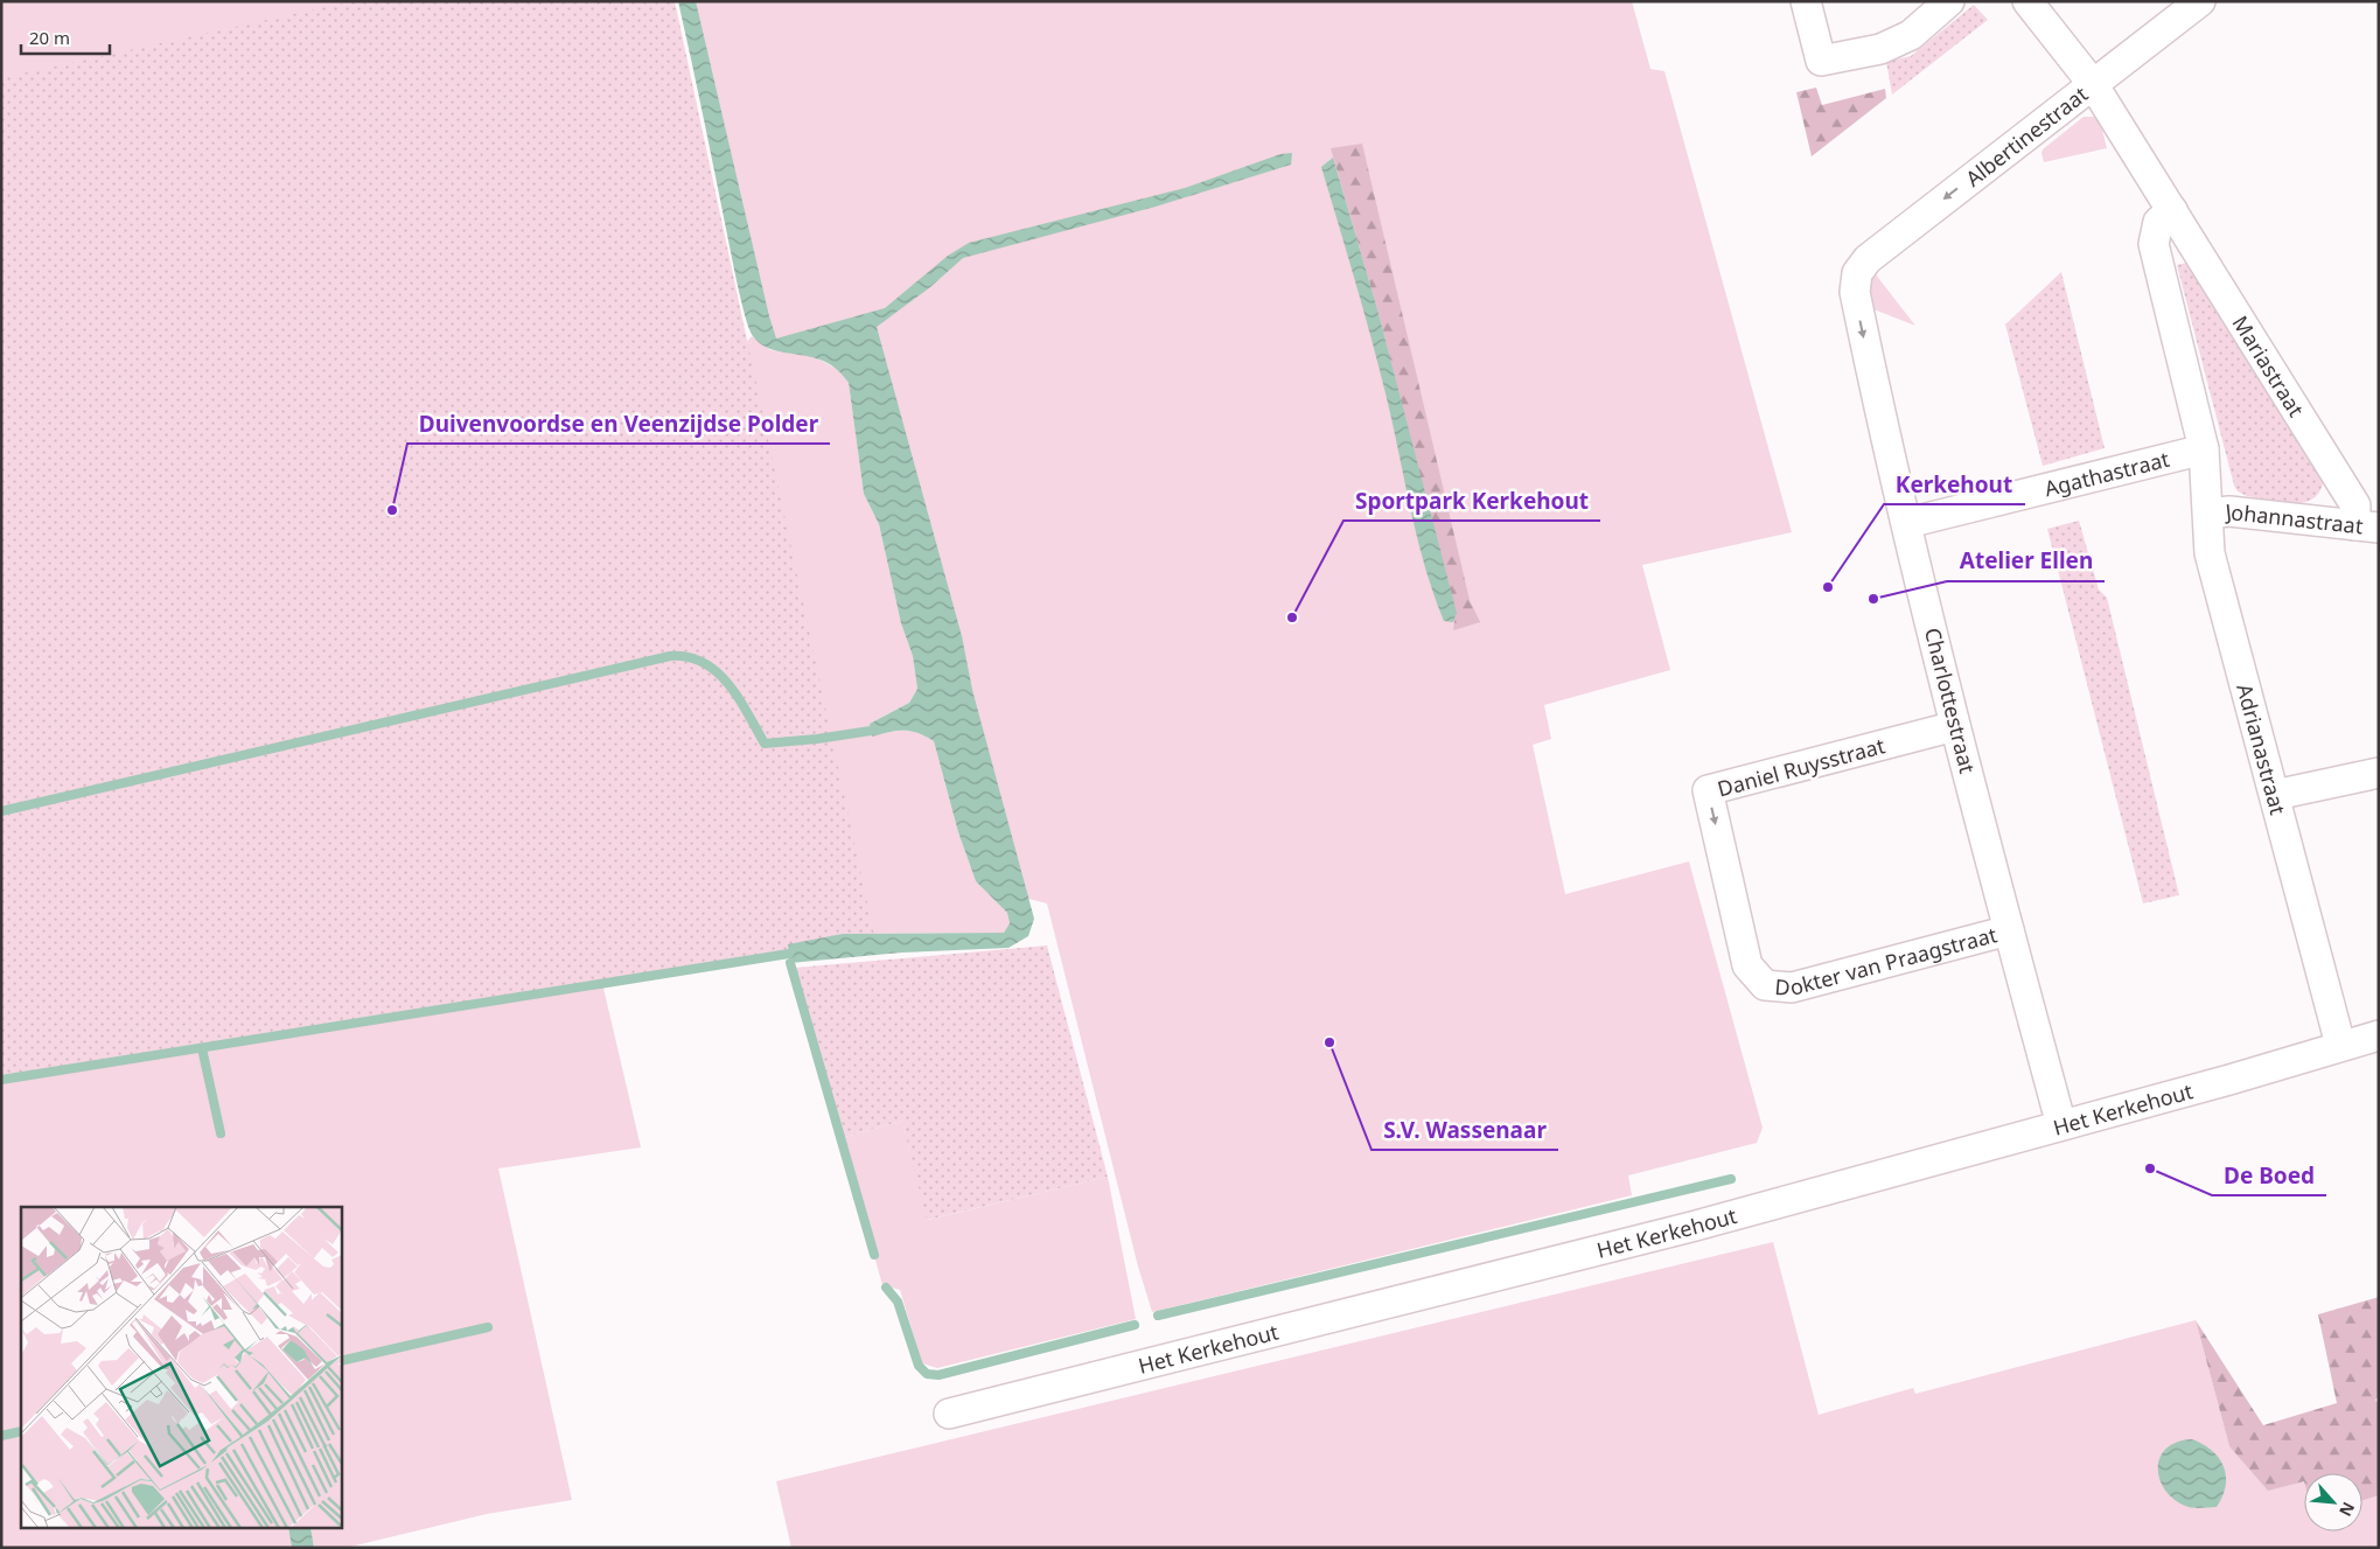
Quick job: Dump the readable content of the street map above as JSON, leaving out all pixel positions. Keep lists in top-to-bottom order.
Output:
{
  "streets": {
    "street": [
      "Albertinestraat",
      "Mariastraat",
      "Agathastraat",
      "Johannastraat",
      "Charlottestraat",
      "Adrianastraat",
      "Daniel Ruysstraat",
      "Dokter van Praagstraat",
      "Het Kerkehout"
    ]
  },
  "crossings": [
    ["Albertinestraat", "Mariastraat"],
    ["Albertinestraat", "Charlottestraat"],
    ["Mariastraat", "Johannastraat"],
    ["Agathastraat", "Charlottestraat"],
    ["Agathastraat", "Adrianastraat"],
    ["Johannastraat", "Adrianastraat"],
    ["Charlottestraat", "Daniel Ruysstraat"],
    ["Charlottestraat", "Dokter van Praagstraat"],
    ["Charlottestraat", "Het Kerkehout"],
    ["Adrianastraat", "Het Kerkehout"],
    ["Daniel Ruysstraat", "Dokter van Praagstraat"]
  ],
  "one_way": ["Albertinestraat"],
  "places": [
    "Duivenvoordse en Veenzijdse Polder",
    "Kerkehout",
    "Atelier Ellen",
    "Sportpark Kerkehout",
    "S.V. Wassenaar",
    "De Boed"
  ],
  "scale_bar": "20 m",
  "north": "bottom right"
}
